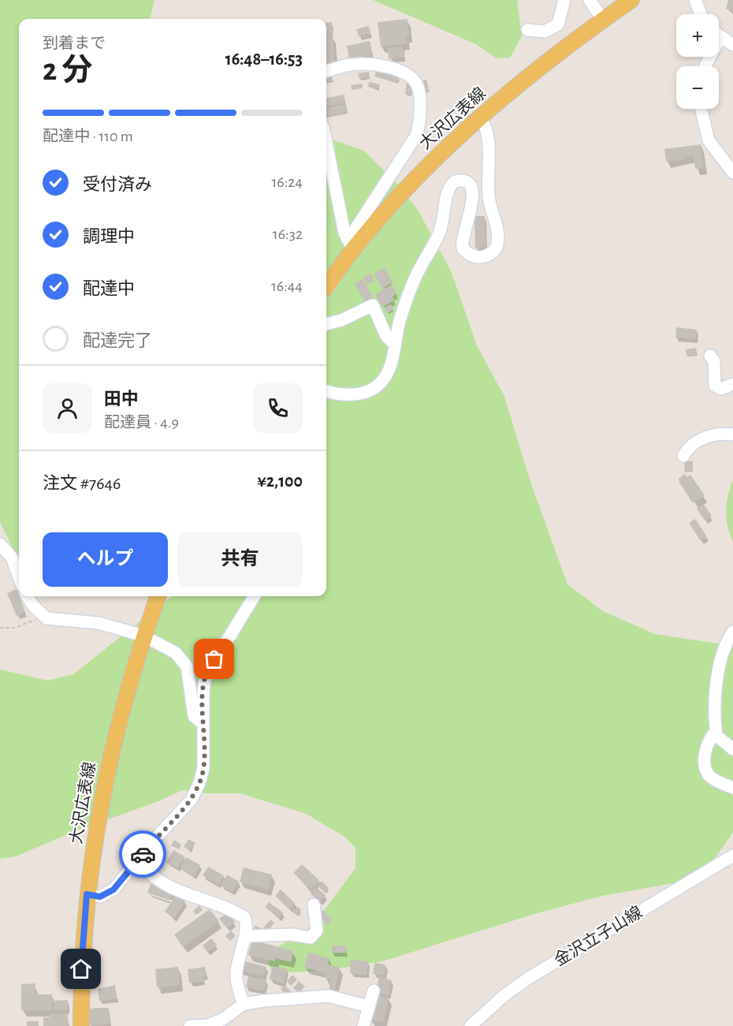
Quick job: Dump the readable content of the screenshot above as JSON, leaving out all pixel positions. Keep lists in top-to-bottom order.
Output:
{
  "streets": {
    "main road": ["大沢広表線"],
    "street": ["金沢立子山線"]
  },
  "page": {
    "map_buttons": ["+", "−"],
    "heading": ["2 分", "到着まで", "16:48–16:53"],
    "panel": [
      "田中",
      "配達員 · 4.9",
      "注文 #7646",
      "¥2,100"
    ],
    "bar": "配達中 · 110 m",
    "list": [
      ["受付済み", "16:24"],
      ["調理中", "16:32"],
      ["配達中", "16:44"],
      "配達完了"
    ],
    "buttons": ["ヘルプ", "共有"]
  }
}
